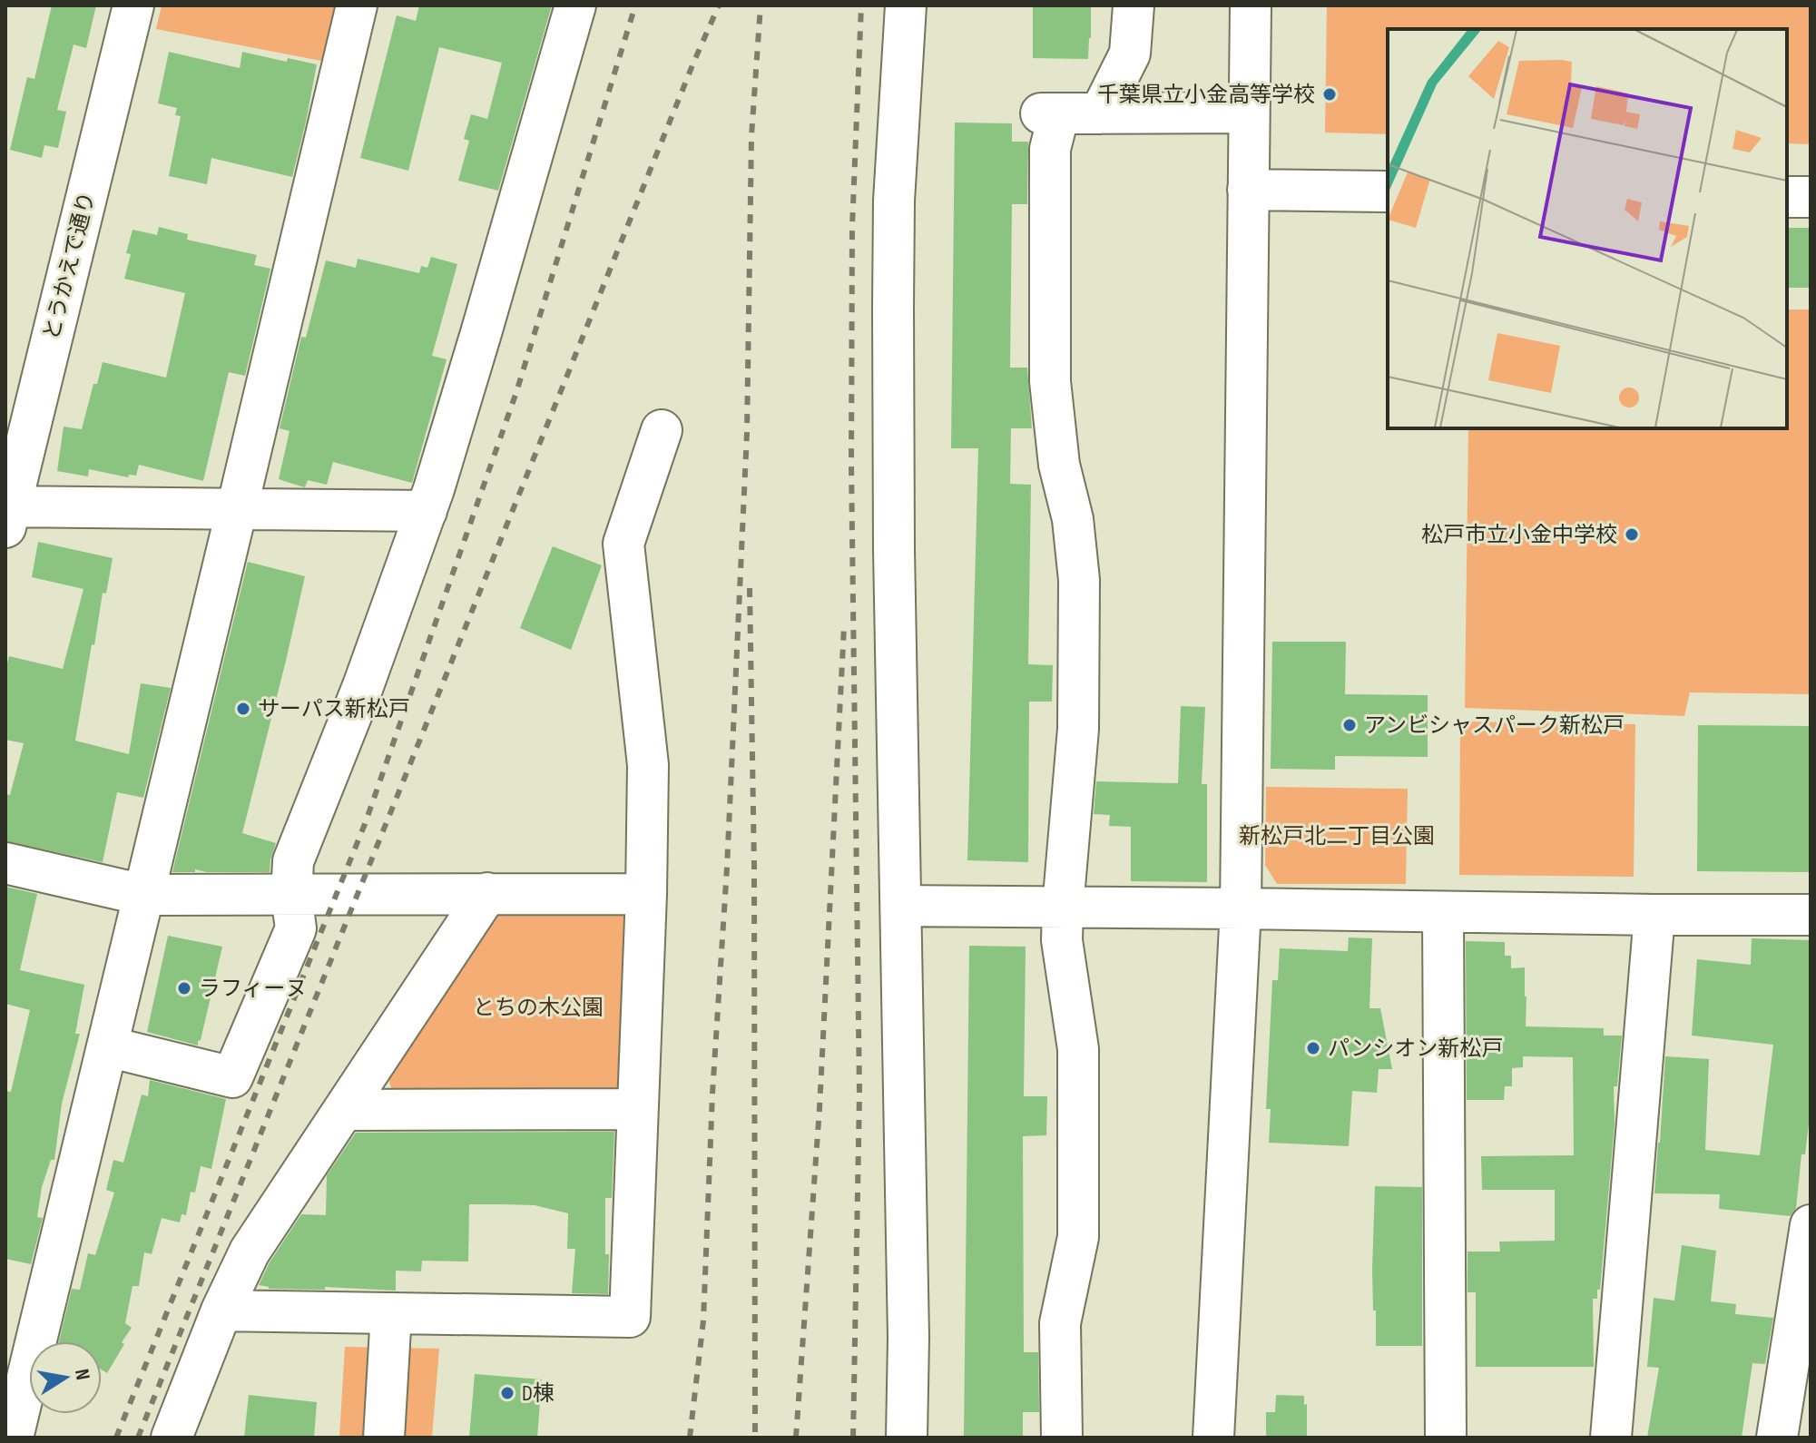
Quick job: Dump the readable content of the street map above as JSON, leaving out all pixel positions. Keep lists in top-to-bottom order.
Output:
{
  "streets": {
    "street": ["とうかえで通り"]
  },
  "parks": ["新松戸北二丁目公園", "とちの木公園"],
  "places": [
    "千葉県立小金高等学校",
    "松戸市立小金中学校",
    "サーパス新松戸",
    "アンビシャスパーク新松戸",
    "ラフィーヌ",
    "パンシオン新松戸",
    "D棟"
  ],
  "north": "right"
}
